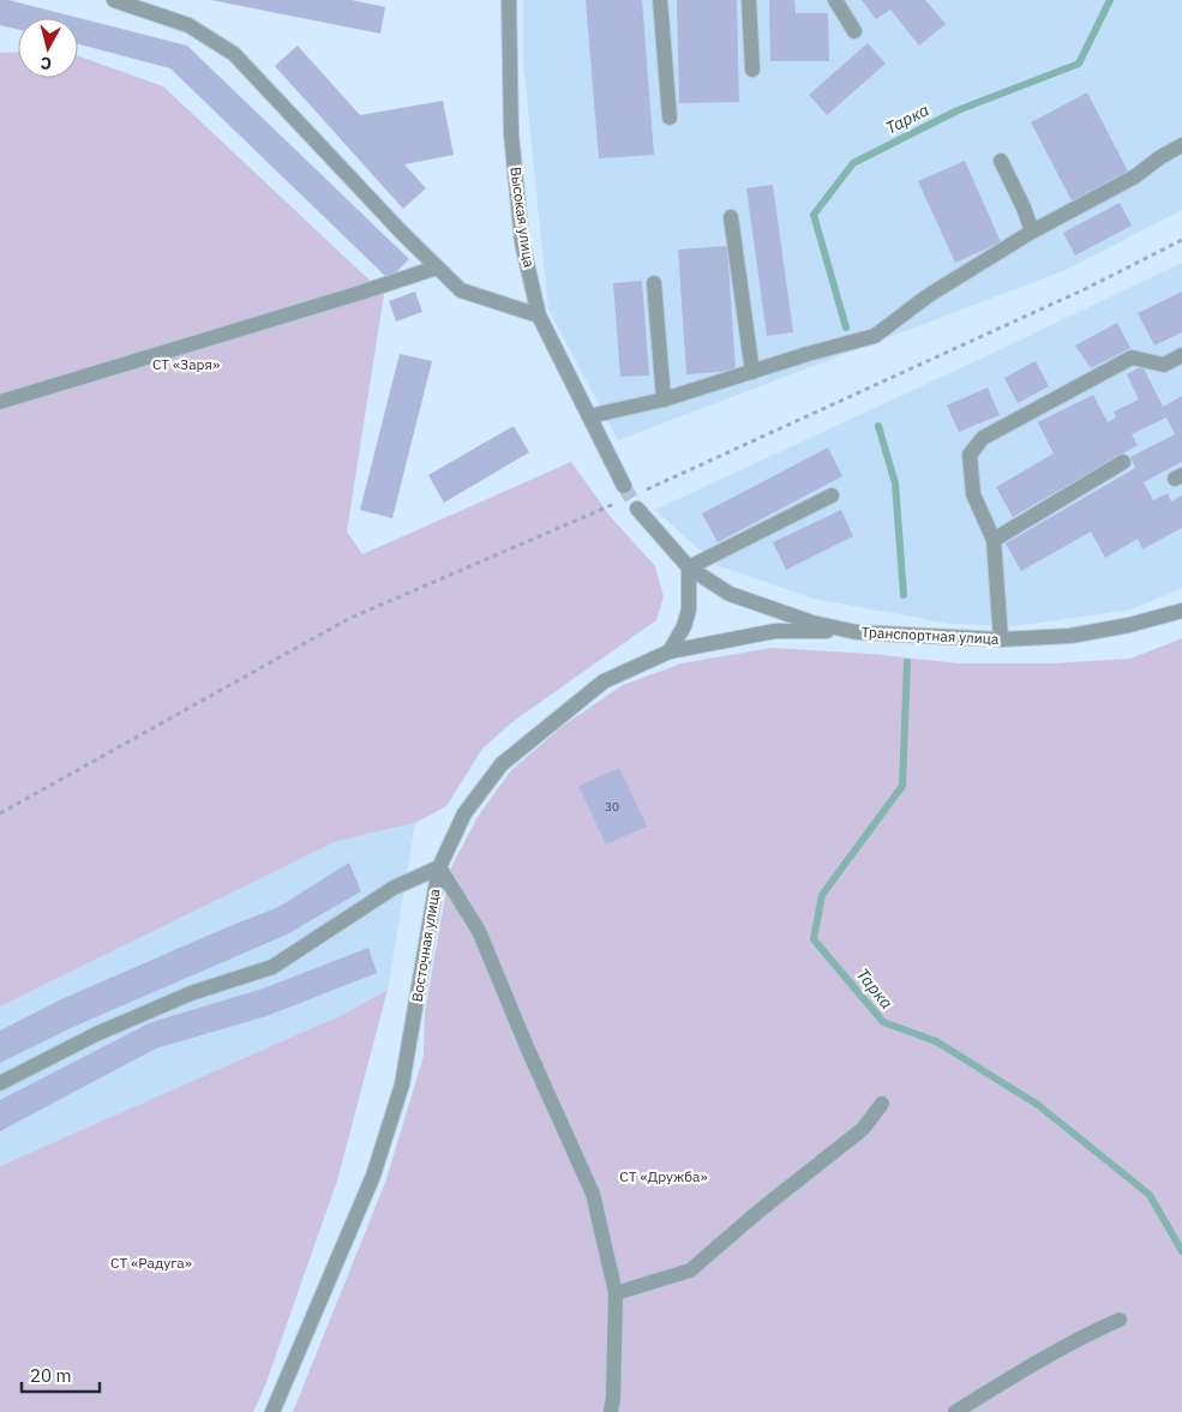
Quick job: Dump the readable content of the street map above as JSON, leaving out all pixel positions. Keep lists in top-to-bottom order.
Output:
{
  "streets": {
    "street": ["Высокая улица", "Транспортная улица", "Восточная улица"]
  },
  "crossings": [
    ["Транспортная улица", "Восточная улица"]
  ],
  "water": ["Тарка"],
  "parks": ["СТ «Заря»", "СТ «Дружба»", "СТ «Радуга»"],
  "house_numbers": ["30"],
  "scale_bar": "20 m",
  "north": "bottom"
}
